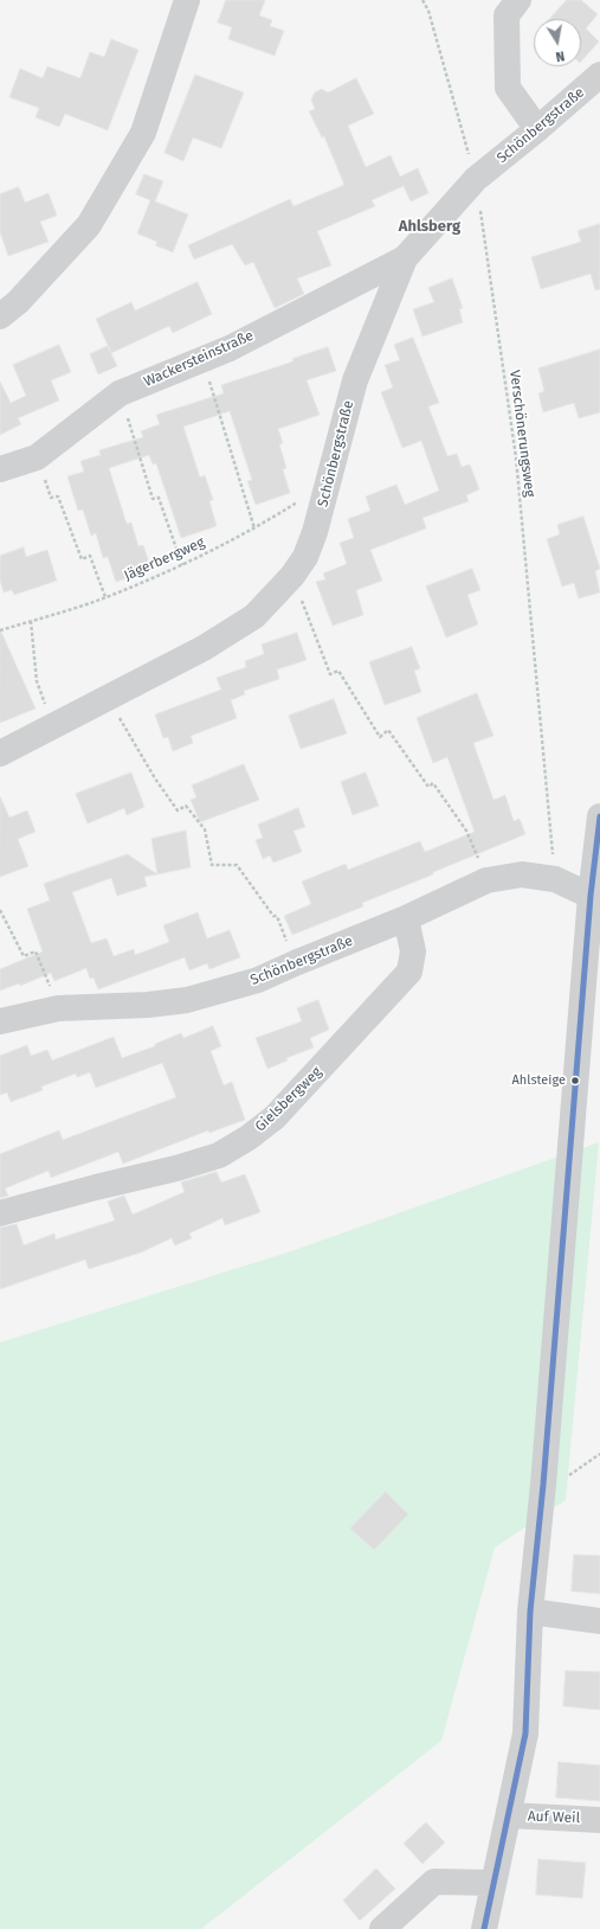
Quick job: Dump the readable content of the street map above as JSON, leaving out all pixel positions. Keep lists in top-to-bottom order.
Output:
{
  "streets": {
    "street": [
      "Schönbergstraße",
      "Wackersteinstraße",
      "Gielsbergweg",
      "Auf Weil"
    ],
    "path": ["Verschönerungsweg", "Jägerbergweg"]
  },
  "crossings": [
    ["Schönbergstraße", "Wackersteinstraße"],
    ["Schönbergstraße", "Verschönerungsweg"],
    ["Schönbergstraße", "Jägerbergweg"],
    ["Schönbergstraße", "Gielsbergweg"]
  ],
  "districts": ["Ahlsberg"],
  "places": ["Ahlsteige"],
  "north": "bottom"
}
